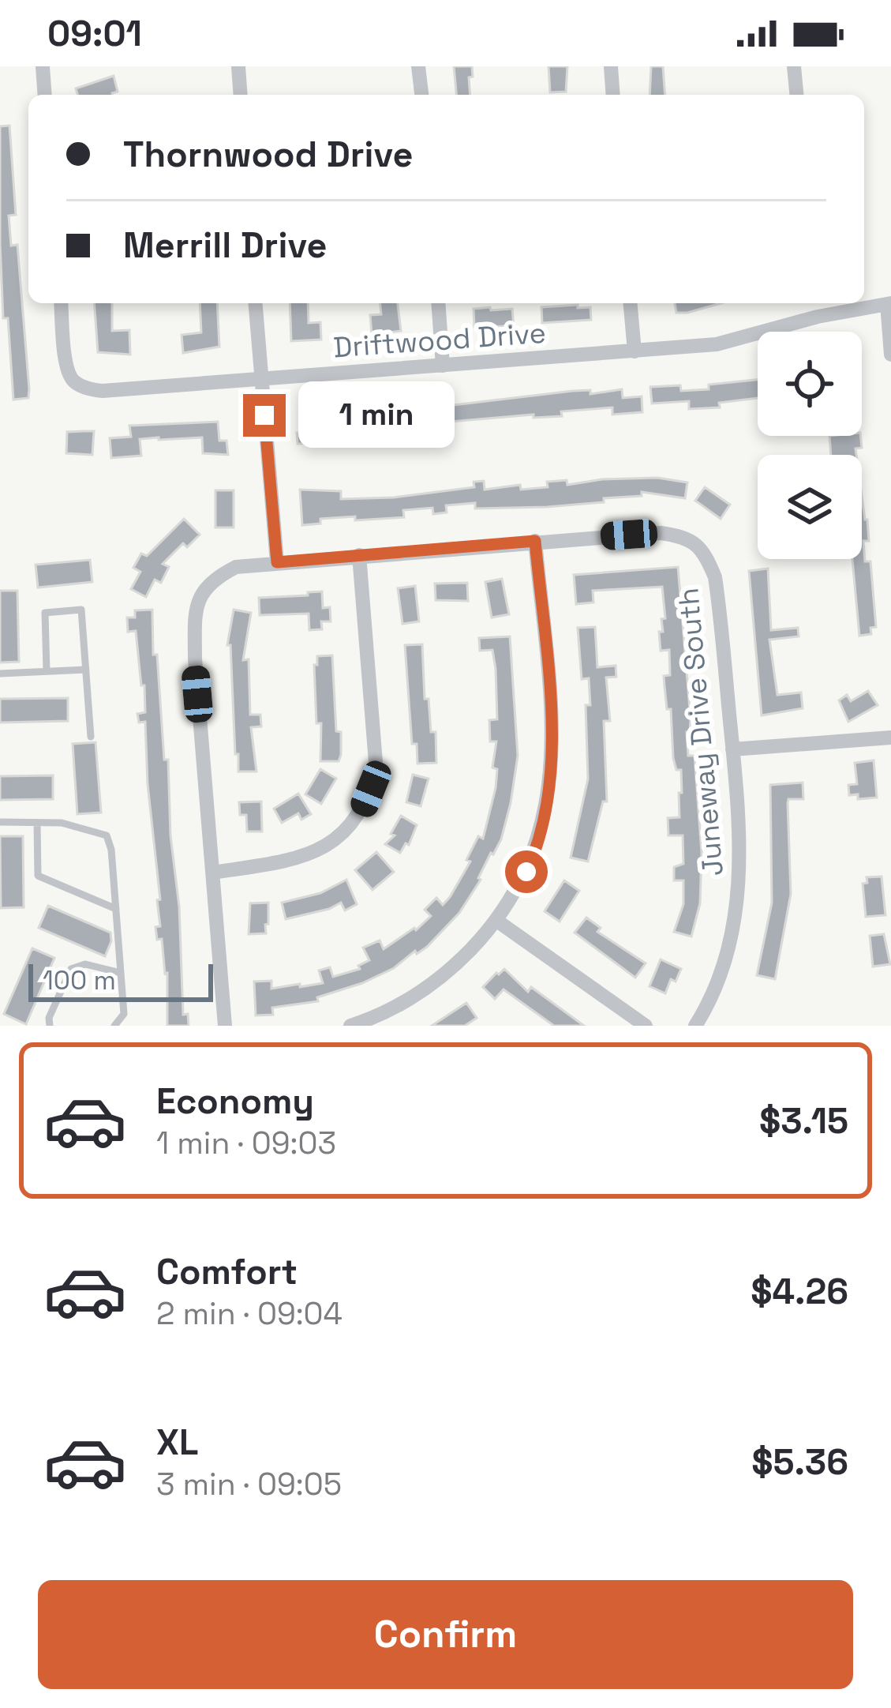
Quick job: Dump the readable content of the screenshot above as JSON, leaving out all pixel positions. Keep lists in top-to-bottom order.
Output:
{
  "streets": {
    "street": ["Driftwood Drive", "Juneway Drive South"]
  },
  "scale_bar": "100 m",
  "page": {
    "status": "09:01",
    "banner": ["Thornwood Drive", "Merrill Drive"],
    "bubble": "1 min",
    "scale": "100 m",
    "list": [
      {
        "name": "Economy",
        "note": "1 min · 09:03",
        "value": "$3.15"
      },
      {
        "name": "Comfort",
        "note": "2 min · 09:04",
        "value": "$4.26"
      },
      {
        "name": "XL",
        "note": "3 min · 09:05",
        "value": "$5.36"
      }
    ],
    "buttons": "Confirm"
  }
}
